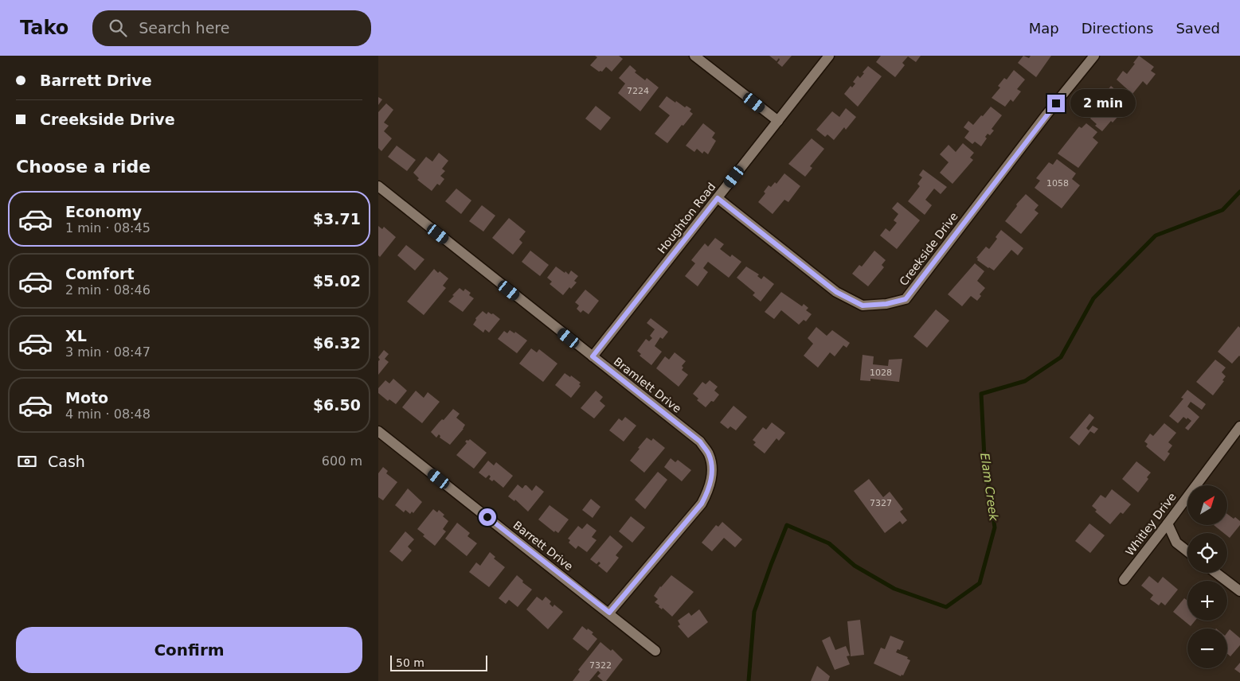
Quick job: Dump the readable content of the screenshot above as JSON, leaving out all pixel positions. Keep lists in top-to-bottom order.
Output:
{
  "streets": {
    "street": [
      "Houghton Road",
      "Creekside Drive",
      "Bramlett Drive",
      "Whitley Drive",
      "Barrett Drive"
    ]
  },
  "crossings": [
    ["Houghton Road", "Creekside Drive"],
    ["Houghton Road", "Bramlett Drive"],
    ["Bramlett Drive", "Barrett Drive"]
  ],
  "water": ["Elam Creek"],
  "house_numbers": [
    "7224",
    "1058",
    "1028",
    "7327",
    "7322"
  ],
  "scale_bar": "50 m",
  "north": "top right",
  "page": {
    "header": "Tako",
    "search": "Search here",
    "nav": ["Map", "Directions", "Saved"],
    "banner": ["Barrett Drive", "Creekside Drive"],
    "bubble": "2 min",
    "heading": "Choose a ride",
    "list": [
      {
        "name": "Economy",
        "note": "1 min · 08:45",
        "value": "$3.71"
      },
      {
        "name": "Comfort",
        "note": "2 min · 08:46",
        "value": "$5.02"
      },
      {
        "name": "XL",
        "note": "3 min · 08:47",
        "value": "$6.32"
      },
      {
        "name": "Moto",
        "note": "4 min · 08:48",
        "value": "$6.50"
      }
    ],
    "pay": ["Cash", "600 m"],
    "map_buttons": ["+", "−"],
    "buttons": "Confirm",
    "scale": "50 m"
  }
}
